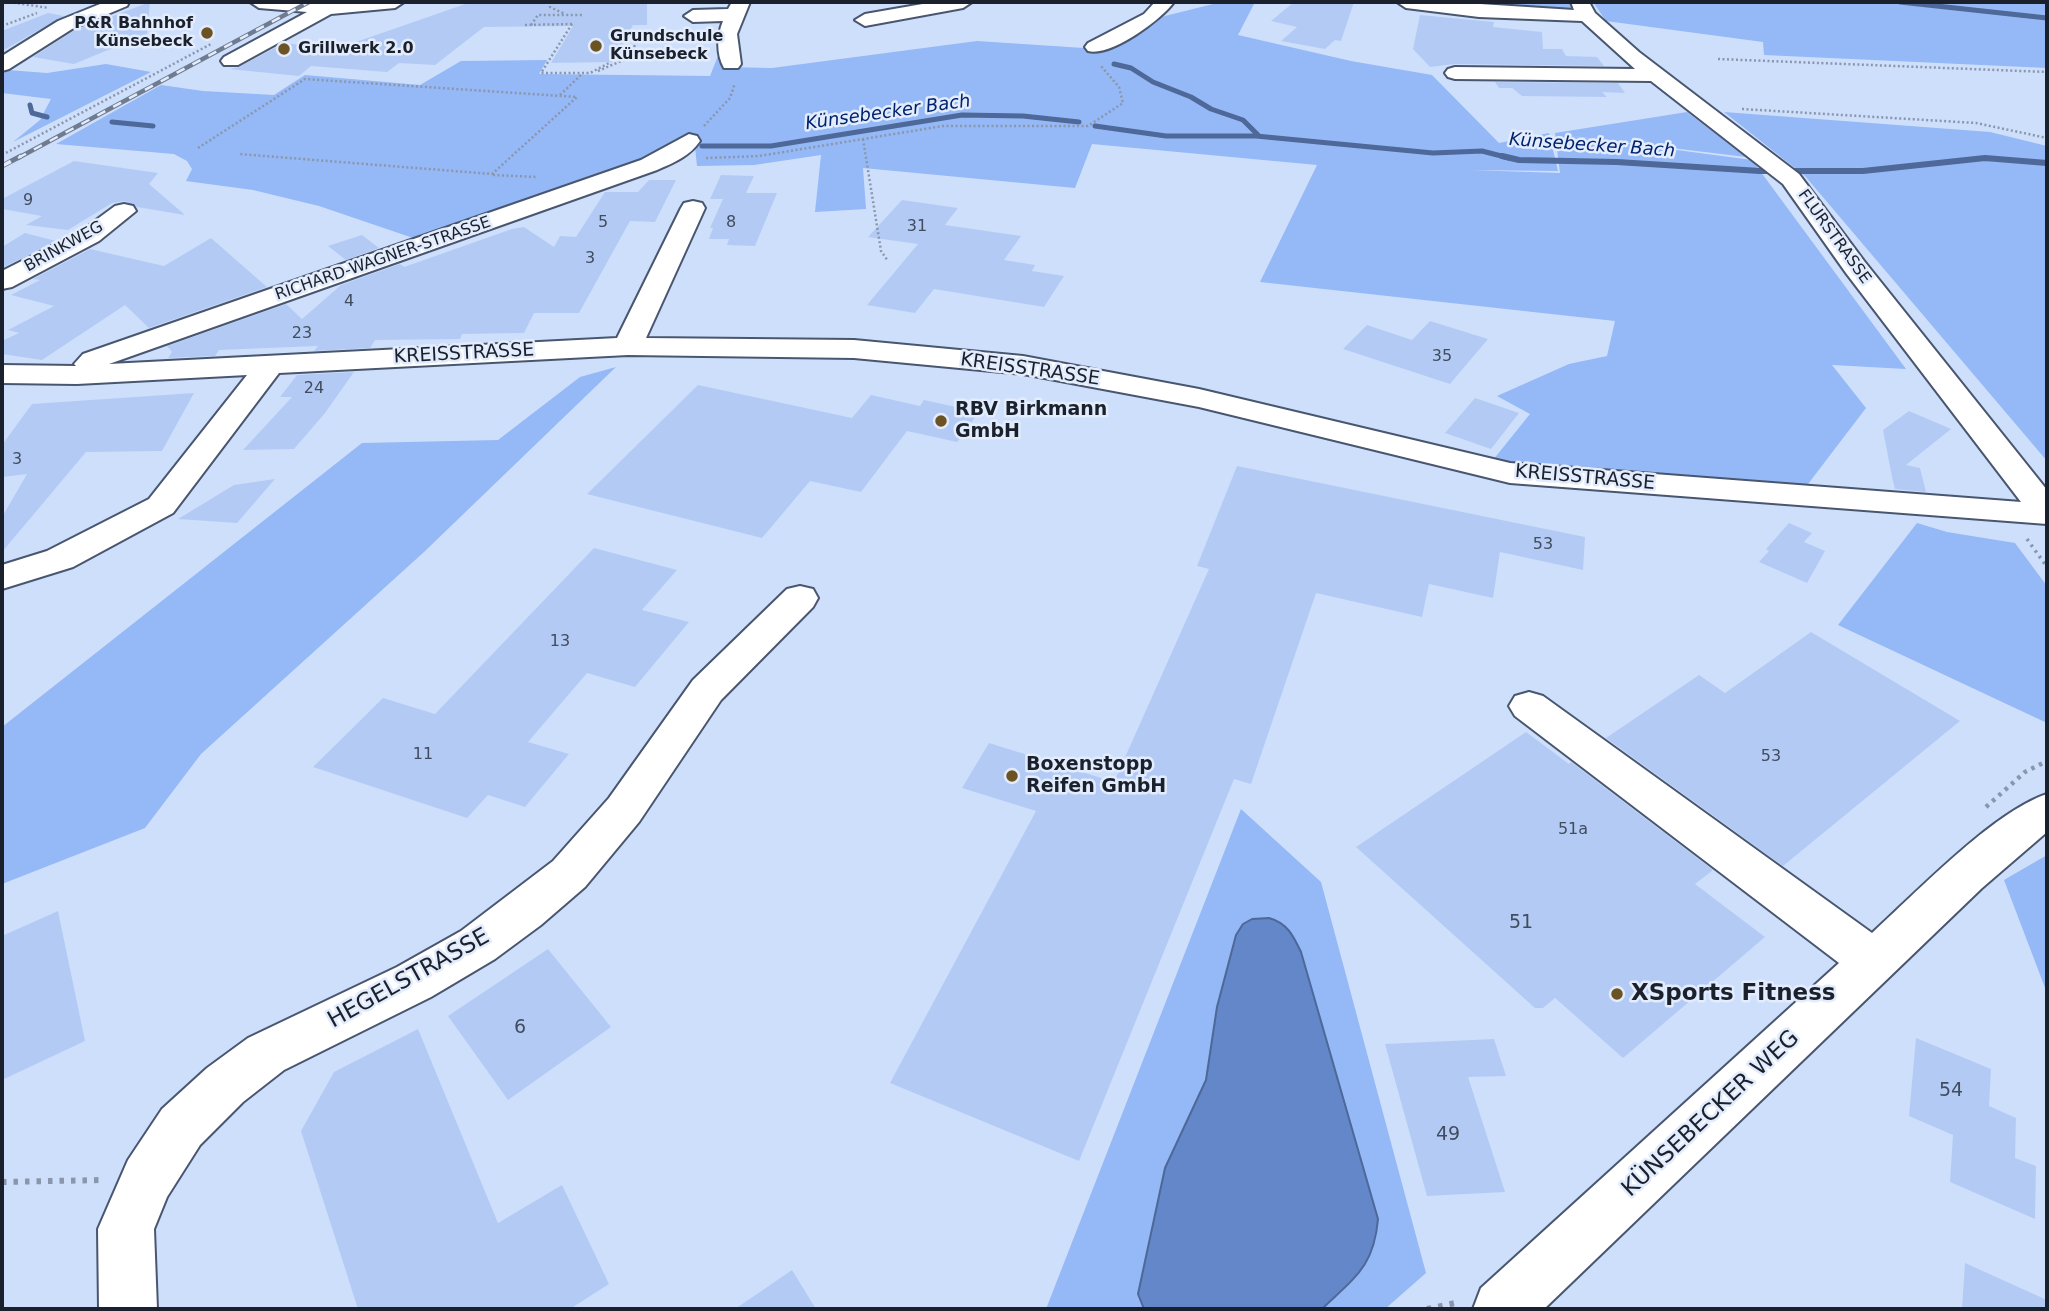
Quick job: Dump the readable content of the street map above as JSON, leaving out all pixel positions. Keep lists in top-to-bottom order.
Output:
{
  "streets": {
    "street": [
      "FLURSTRASSE",
      "BRINKWEG",
      "RICHARD-WAGNER-STRASSE",
      "KREISSTRASSE",
      "HEGELSTRASSE",
      "KÜNSEBECKER WEG"
    ]
  },
  "crossings": [
    ["FLURSTRASSE", "KREISSTRASSE"],
    ["RICHARD-WAGNER-STRASSE", "KREISSTRASSE"]
  ],
  "water": ["Künsebecker Bach"],
  "places": [
    "P&R Bahnhof Künsebeck",
    "Grundschule Künsebeck",
    "Grillwerk 2.0",
    "RBV Birkmann GmbH",
    "Boxenstopp Reifen GmbH",
    "XSports Fitness"
  ],
  "house_numbers": [
    "9",
    "5",
    "8",
    "31",
    "3",
    "4",
    "23",
    "35",
    "24",
    "3",
    "53",
    "13",
    "11",
    "53",
    "51a",
    "51",
    "6",
    "54",
    "49"
  ]
}
